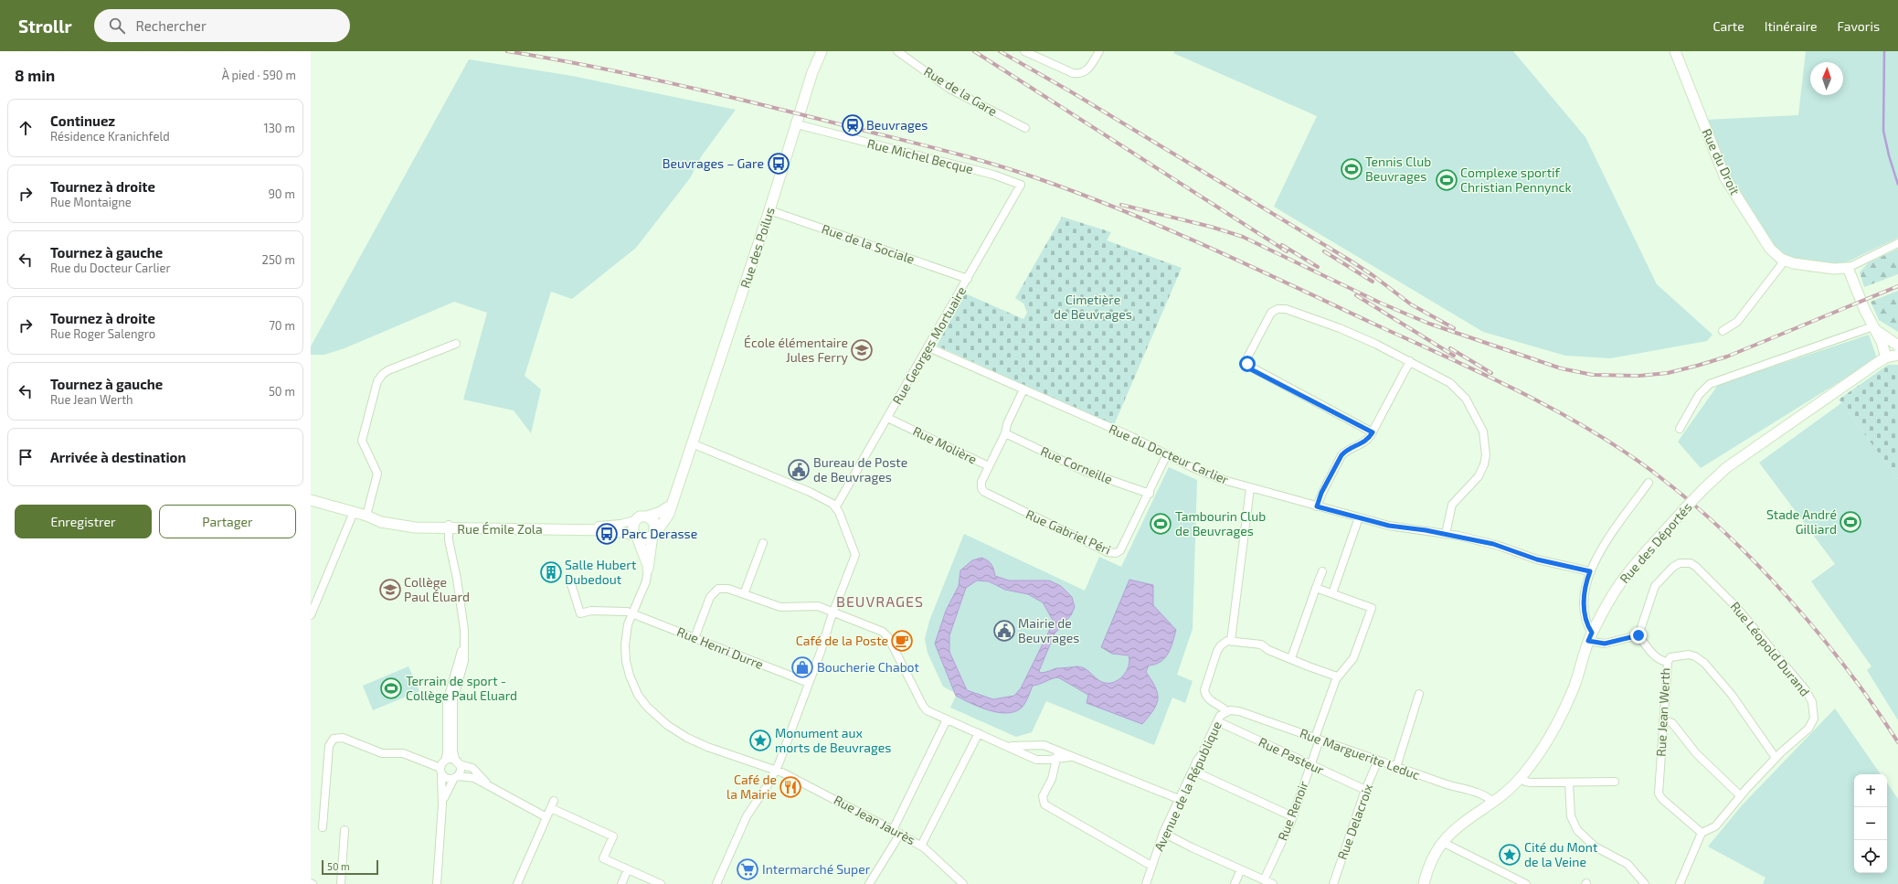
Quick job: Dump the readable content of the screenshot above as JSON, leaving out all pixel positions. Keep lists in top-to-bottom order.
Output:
{
  "streets": {
    "street": [
      "Rue de la Gare",
      "Rue Michel Becque",
      "Rue du Droit",
      "Rue de la Sociale",
      "Rue des Poilus",
      "Rue Georges Mortuaire",
      "Rue Molière",
      "Rue du Docteur Carlier",
      "Rue Corneille",
      "Rue Émile Zola",
      "Rue Gabriel Péri",
      "Rue des Déportés",
      "Rue Henri Durre",
      "Rue Léopold Durand",
      "Rue Jean Werth",
      "Rue Marguerite Leduc",
      "Rue Pasteur",
      "Avenue de la République",
      "Rue Renoir",
      "Rue Jean Jaurès",
      "Rue Delacroix"
    ]
  },
  "crossings": [
    ["Rue Michel Becque", "Rue des Poilus"],
    ["Rue Michel Becque", "Rue Georges Mortuaire"],
    ["Rue de la Sociale", "Rue des Poilus"],
    ["Rue de la Sociale", "Rue Georges Mortuaire"],
    ["Rue des Poilus", "Rue Émile Zola"],
    ["Rue Georges Mortuaire", "Rue Molière"],
    ["Rue Georges Mortuaire", "Rue du Docteur Carlier"],
    ["Rue Molière", "Rue du Docteur Carlier"],
    ["Rue Molière", "Rue Corneille"],
    ["Rue Molière", "Rue Gabriel Péri"],
    ["Rue du Docteur Carlier", "Rue Gabriel Péri"],
    ["Rue Corneille", "Rue Gabriel Péri"],
    ["Rue des Déportés", "Rue Marguerite Leduc"],
    ["Rue Henri Durre", "Rue Jean Jaurès"],
    ["Rue Léopold Durand", "Rue Jean Werth"],
    ["Rue Marguerite Leduc", "Avenue de la République"],
    ["Rue Marguerite Leduc", "Rue Renoir"],
    ["Rue Marguerite Leduc", "Rue Delacroix"],
    ["Rue Pasteur", "Avenue de la République"],
    ["Rue Pasteur", "Rue Renoir"],
    ["Rue Pasteur", "Rue Delacroix"]
  ],
  "districts": ["BEUVRAGES"],
  "parks": ["Cimetière de Beuvrages"],
  "places": {
    "station": ["Beuvrages"],
    "bus stop": ["Beuvrages – Gare", "Parc Derasse"],
    "sports": [
      "Tennis Club Beuvrages",
      "Complexe sportif Christian Pennynck",
      "Stade André Gilliard",
      "Tambourin Club de Beuvrages",
      "Terrain de sport - Collège Paul Eluard"
    ],
    "school or university": ["École élémentaire Jules Ferry", "Collège Paul Éluard"],
    "public building": ["Bureau de Poste de Beuvrages", "Mairie de Beuvrages"],
    "building": ["Salle Hubert Dubedout"],
    "cafe": ["Café de la Poste"],
    "shop": ["Boucherie Chabot"],
    "place": ["Monument aux morts de Beuvrages", "Cité du Mont de la Veine"],
    "restaurant": ["Café de la Mairie"],
    "supermarket": ["Intermarché Super"]
  },
  "scale_bar": "50 m",
  "north": "top",
  "page": {
    "header": "Strollr",
    "search": "Rechercher",
    "nav": ["Carte", "Itinéraire", "Favoris"],
    "heading": ["8 min", "À pied · 590 m"],
    "list": [
      ["Continuez", "Résidence Kranichfeld", "130 m"],
      ["Tournez à droite", "Rue Montaigne", "90 m"],
      ["Tournez à gauche", "Rue du Docteur Carlier", "250 m"],
      ["Tournez à droite", "Rue Roger Salengro", "70 m"],
      ["Tournez à gauche", "Rue Jean Werth", "50 m"],
      "Arrivée à destination"
    ],
    "buttons": ["Enregistrer", "Partager"],
    "map_buttons": ["+", "−"],
    "scale": "50 m"
  }
}
